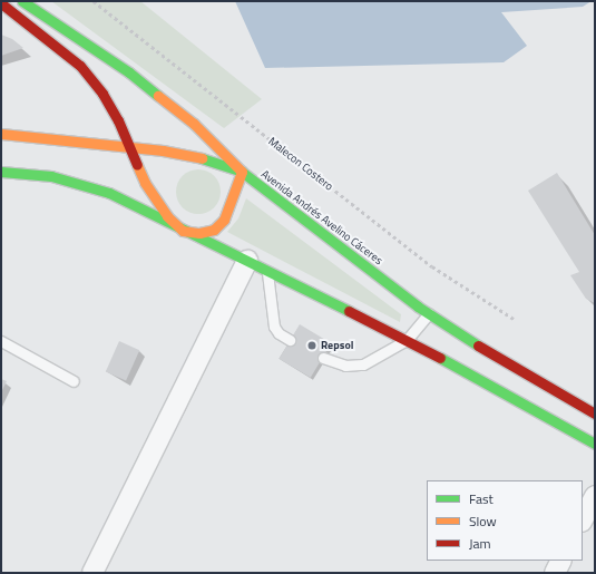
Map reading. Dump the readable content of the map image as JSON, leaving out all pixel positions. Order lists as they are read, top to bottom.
{
  "streets": {
    "main road": ["Avenida Andrés Avelino Cáceres"],
    "path": ["Malecon Costero"]
  },
  "places": ["Repsol"],
  "legend": ["Fast", "Slow", "Jam"]
}
